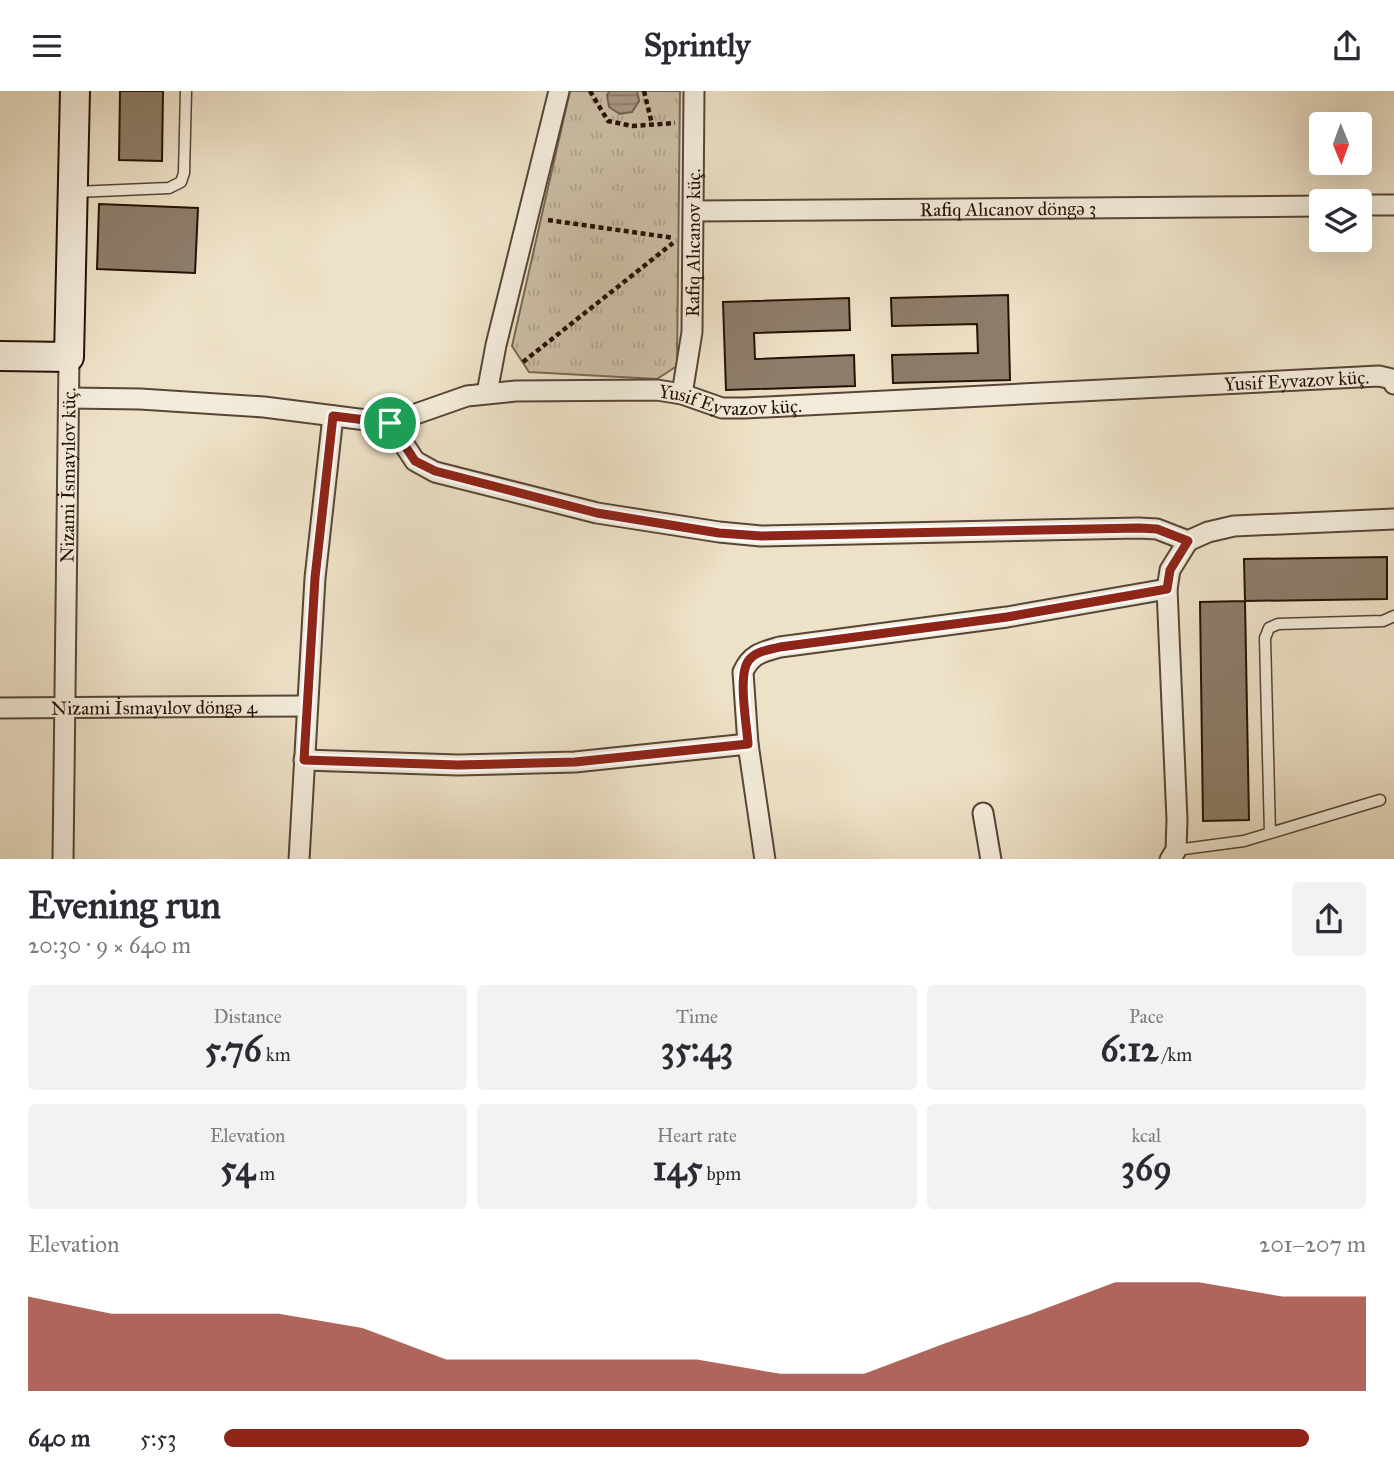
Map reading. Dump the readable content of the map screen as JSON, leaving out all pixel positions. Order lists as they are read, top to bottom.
{
  "streets": {
    "street": [
      "Rafiq Alıcanov döngə 3",
      "Rafiq Alıcanov küç.",
      "Yusif Eyvazov küç.",
      "Nizami İsmayılov küç.",
      "Nizami İsmayılov döngə 4"
    ]
  },
  "crossings": [
    ["Rafiq Alıcanov döngə 3", "Rafiq Alıcanov küç."],
    ["Rafiq Alıcanov küç.", "Yusif Eyvazov küç."],
    ["Yusif Eyvazov küç.", "Nizami İsmayılov küç."],
    ["Nizami İsmayılov küç.", "Nizami İsmayılov döngə 4"]
  ],
  "north": "bottom",
  "page": {
    "header": "Sprintly",
    "heading": ["Evening run", "20:30 · 9 × 640 m"],
    "stats": [
      ["Distance", "5.76 km"],
      ["Time", "35:43"],
      ["Pace", "6:12 /km"],
      ["Elevation", "54 m"],
      ["Heart rate", "145 bpm"],
      ["kcal", "369"]
    ],
    "chart": ["Elevation", "201–207 m"],
    "list": [
      {
        "name": "640 m",
        "note": "5:53"
      }
    ]
  }
}
